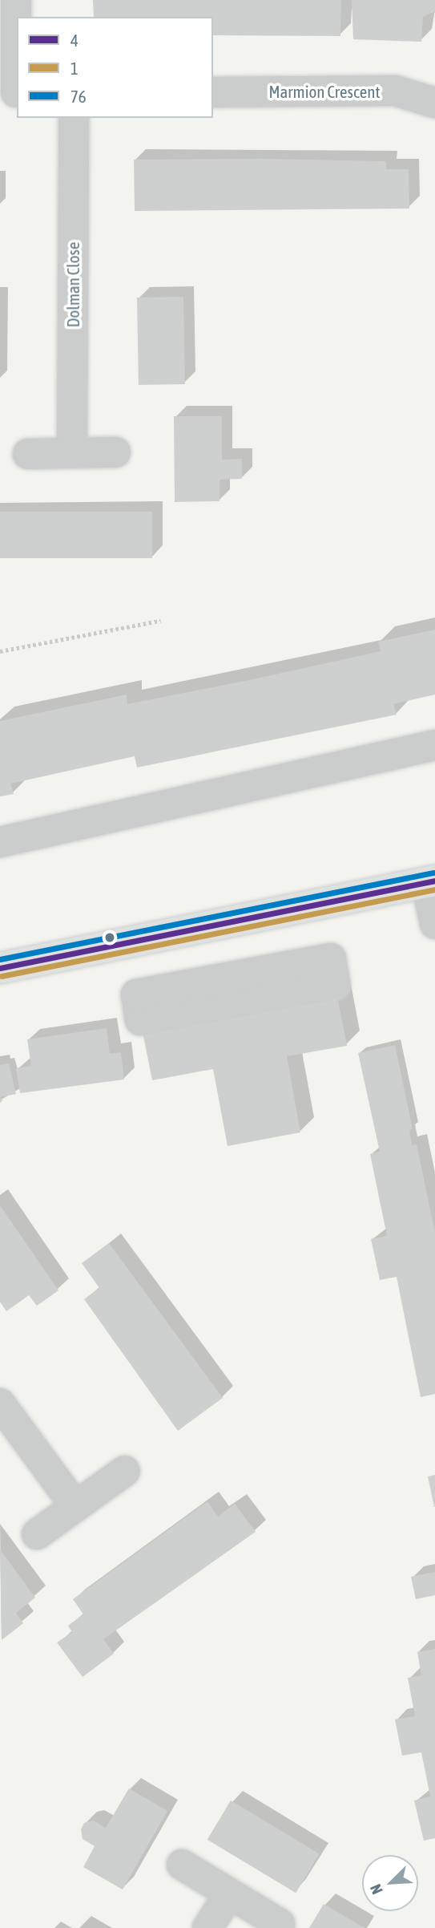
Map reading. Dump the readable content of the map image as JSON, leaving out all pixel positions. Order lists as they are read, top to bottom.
{
  "streets": {
    "street": ["Marmion Crescent", "Dolman Close"]
  },
  "lines": ["transit line 76", "transit line 4", "transit line 1"],
  "legend": ["4", "1", "76"],
  "north": "bottom left"
}
